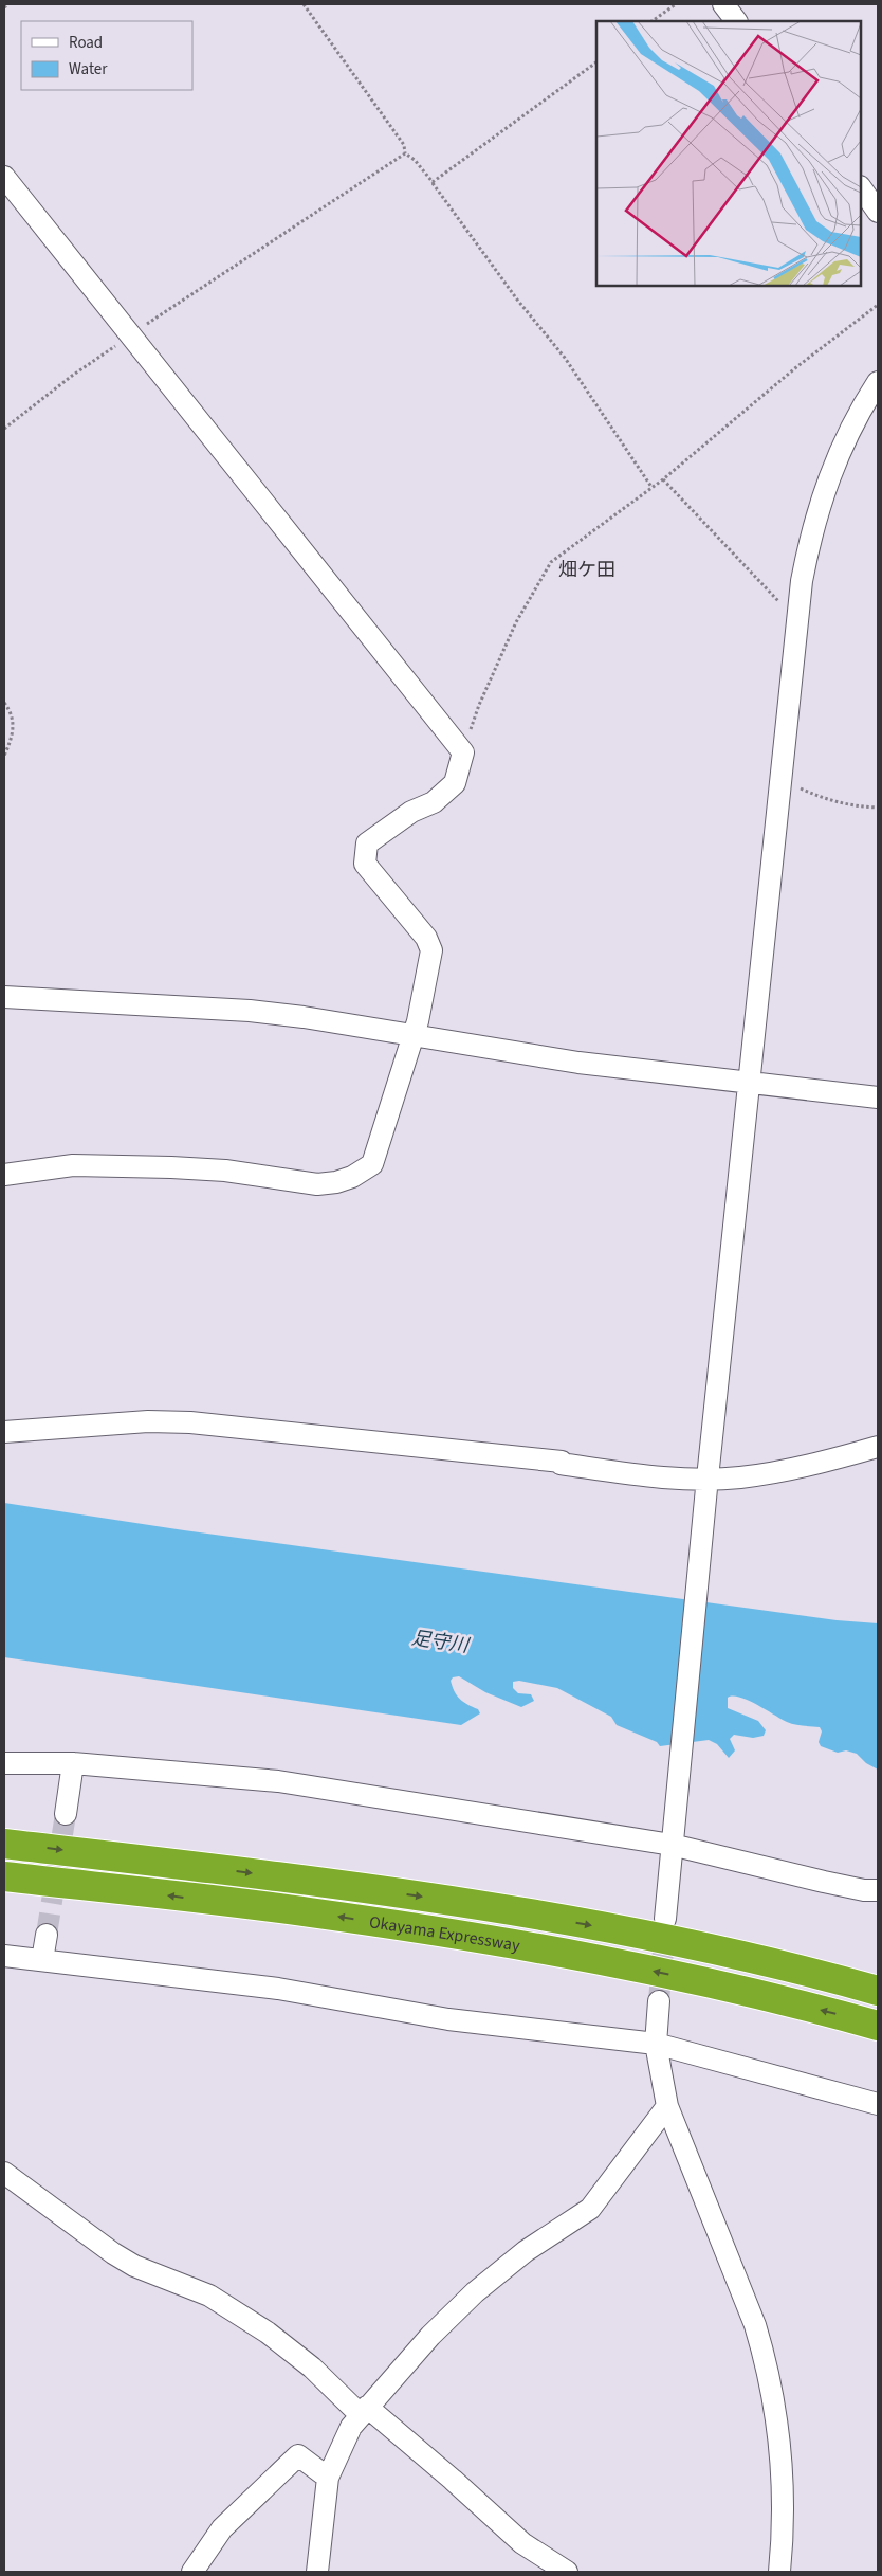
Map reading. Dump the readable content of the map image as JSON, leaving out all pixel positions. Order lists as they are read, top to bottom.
{
  "streets": {
    "highway": ["Okayama Expressway"]
  },
  "districts": ["畑ケ田"],
  "water": ["足守川"],
  "legend": ["Road", "Water"]
}
